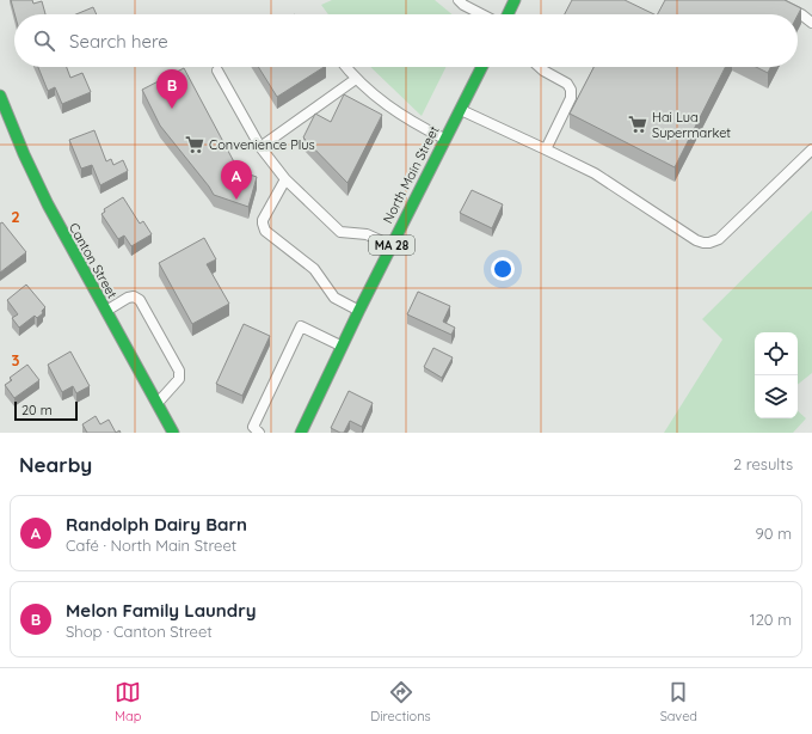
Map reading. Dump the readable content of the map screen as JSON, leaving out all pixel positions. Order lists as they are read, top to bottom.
{
  "streets": {
    "main road": ["North Main Street", "MA 28", "Canton Street"]
  },
  "places": {
    "supermarket": ["Hai Lua Supermarket", "Convenience Plus"]
  },
  "scale_bar": "20 m",
  "page": {
    "search": "Search here",
    "pins": ["B", "A"],
    "scale": "20 m",
    "heading": ["Nearby", "2 results"],
    "list": [
      {
        "mark": "A",
        "name": "Randolph Dairy Barn",
        "note": "Café · North Main Street",
        "value": "90 m"
      },
      {
        "mark": "B",
        "name": "Melon Family Laundry",
        "note": "Shop · Canton Street",
        "value": "120 m"
      }
    ],
    "nav": ["Map", "Directions", "Saved"]
  },
  "grid": {
    "rows": ["2", "3"]
  }
}
